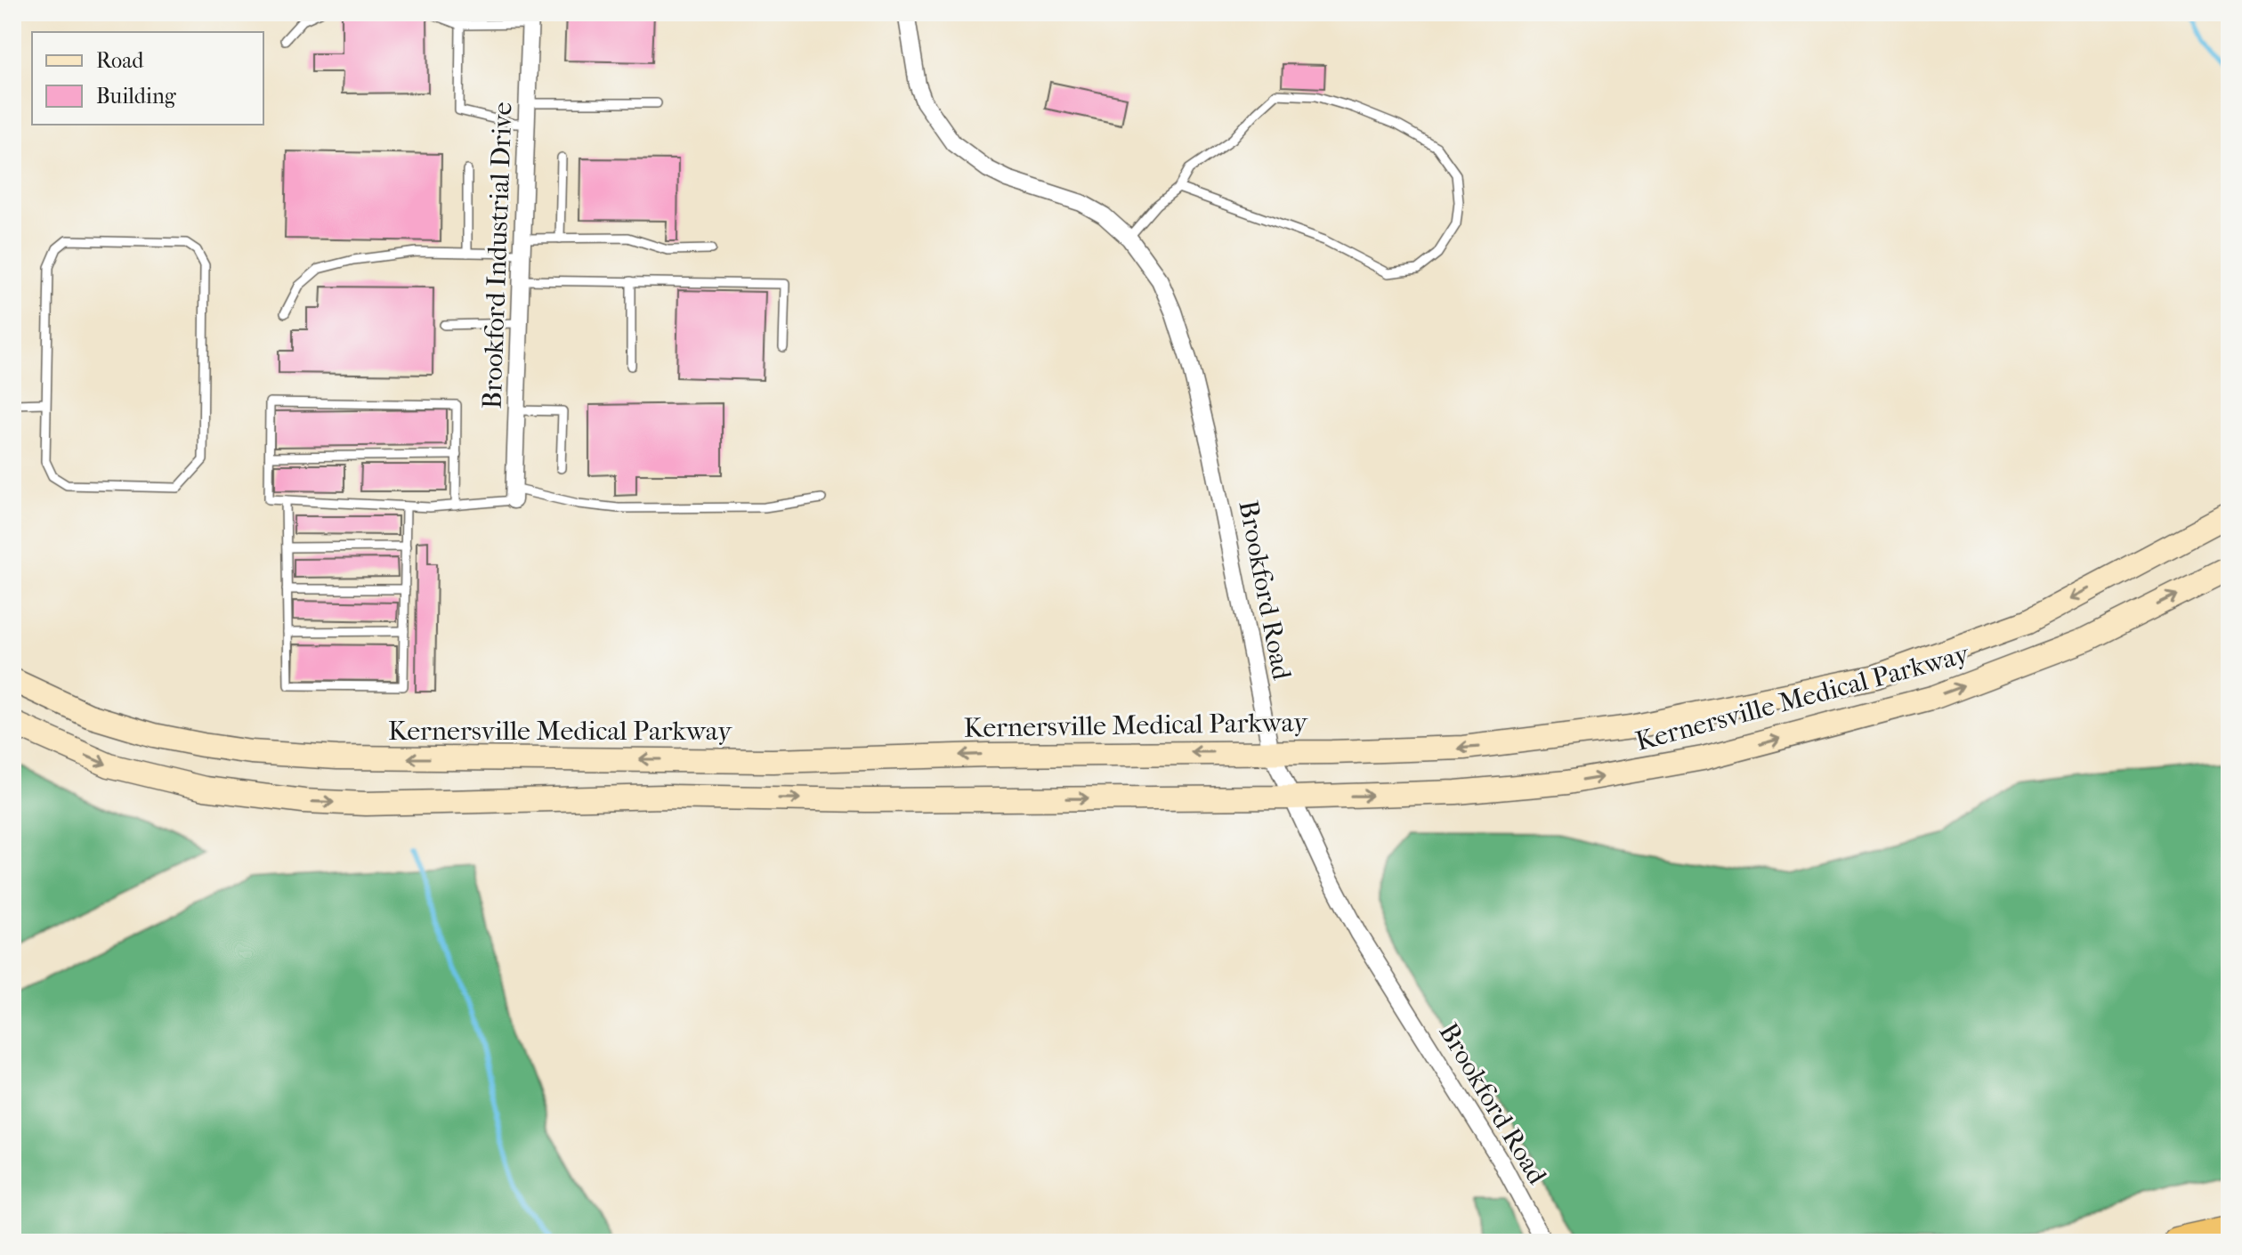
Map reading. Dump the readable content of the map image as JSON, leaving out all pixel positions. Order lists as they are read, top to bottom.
{
  "streets": {
    "main road": ["Kernersville Medical Parkway"],
    "street": ["Brookford Industrial Drive", "Brookford Road"]
  },
  "crossings": [
    ["Brookford Road", "Kernersville Medical Parkway"]
  ],
  "legend": ["Road", "Building"]
}
